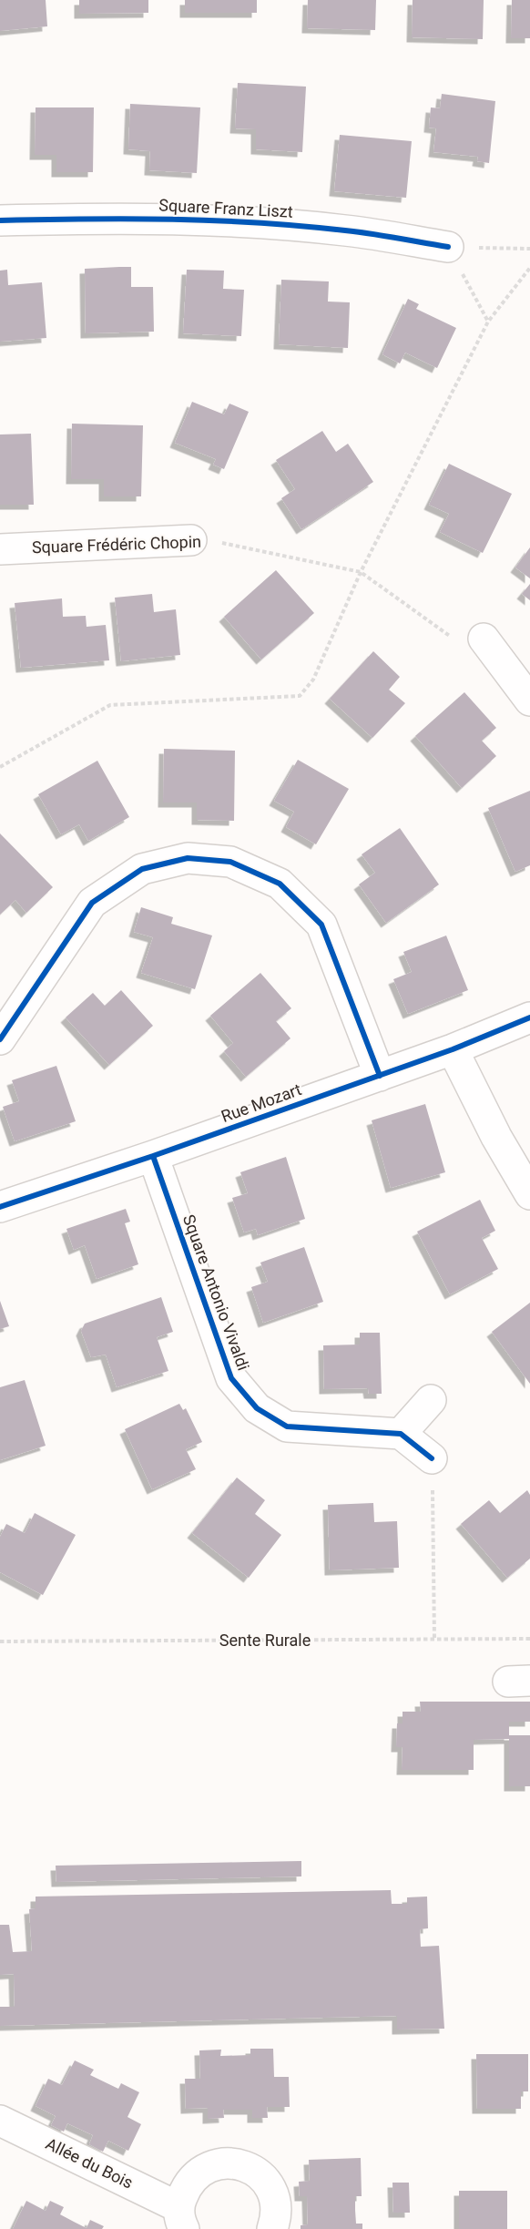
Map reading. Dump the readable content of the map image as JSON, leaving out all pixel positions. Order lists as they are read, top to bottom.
{
  "streets": {
    "street": [
      "Square Franz Liszt",
      "Square Frédéric Chopin",
      "Rue Mozart",
      "Square Antonio Vivaldi",
      "Allée du Bois"
    ],
    "path": ["Sente Rurale"]
  },
  "crossings": [
    ["Rue Mozart", "Square Antonio Vivaldi"]
  ]
}
